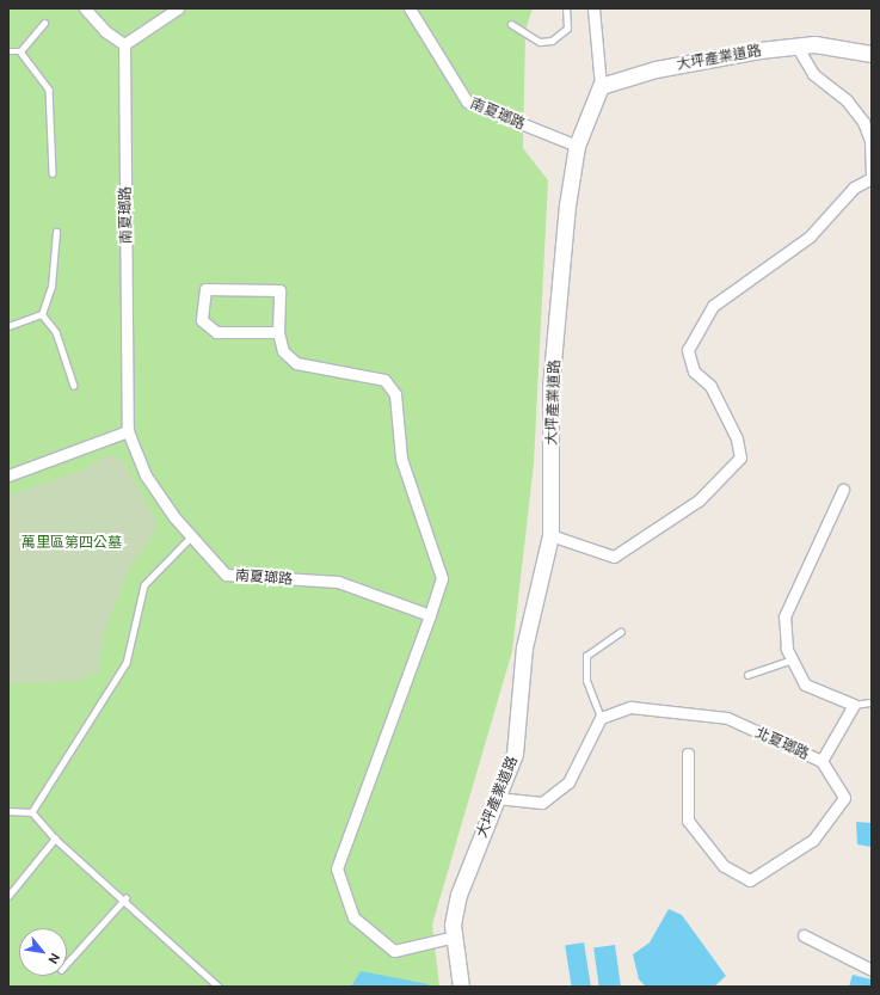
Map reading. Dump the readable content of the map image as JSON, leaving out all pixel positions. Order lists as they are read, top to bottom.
{
  "streets": {
    "street": ["大坪產業道路", "南夏瑯路", "北夏瑯路"]
  },
  "crossings": [
    ["大坪產業道路", "南夏瑯路"]
  ],
  "parks": ["萬里區第四公墓"],
  "north": "bottom right"
}
